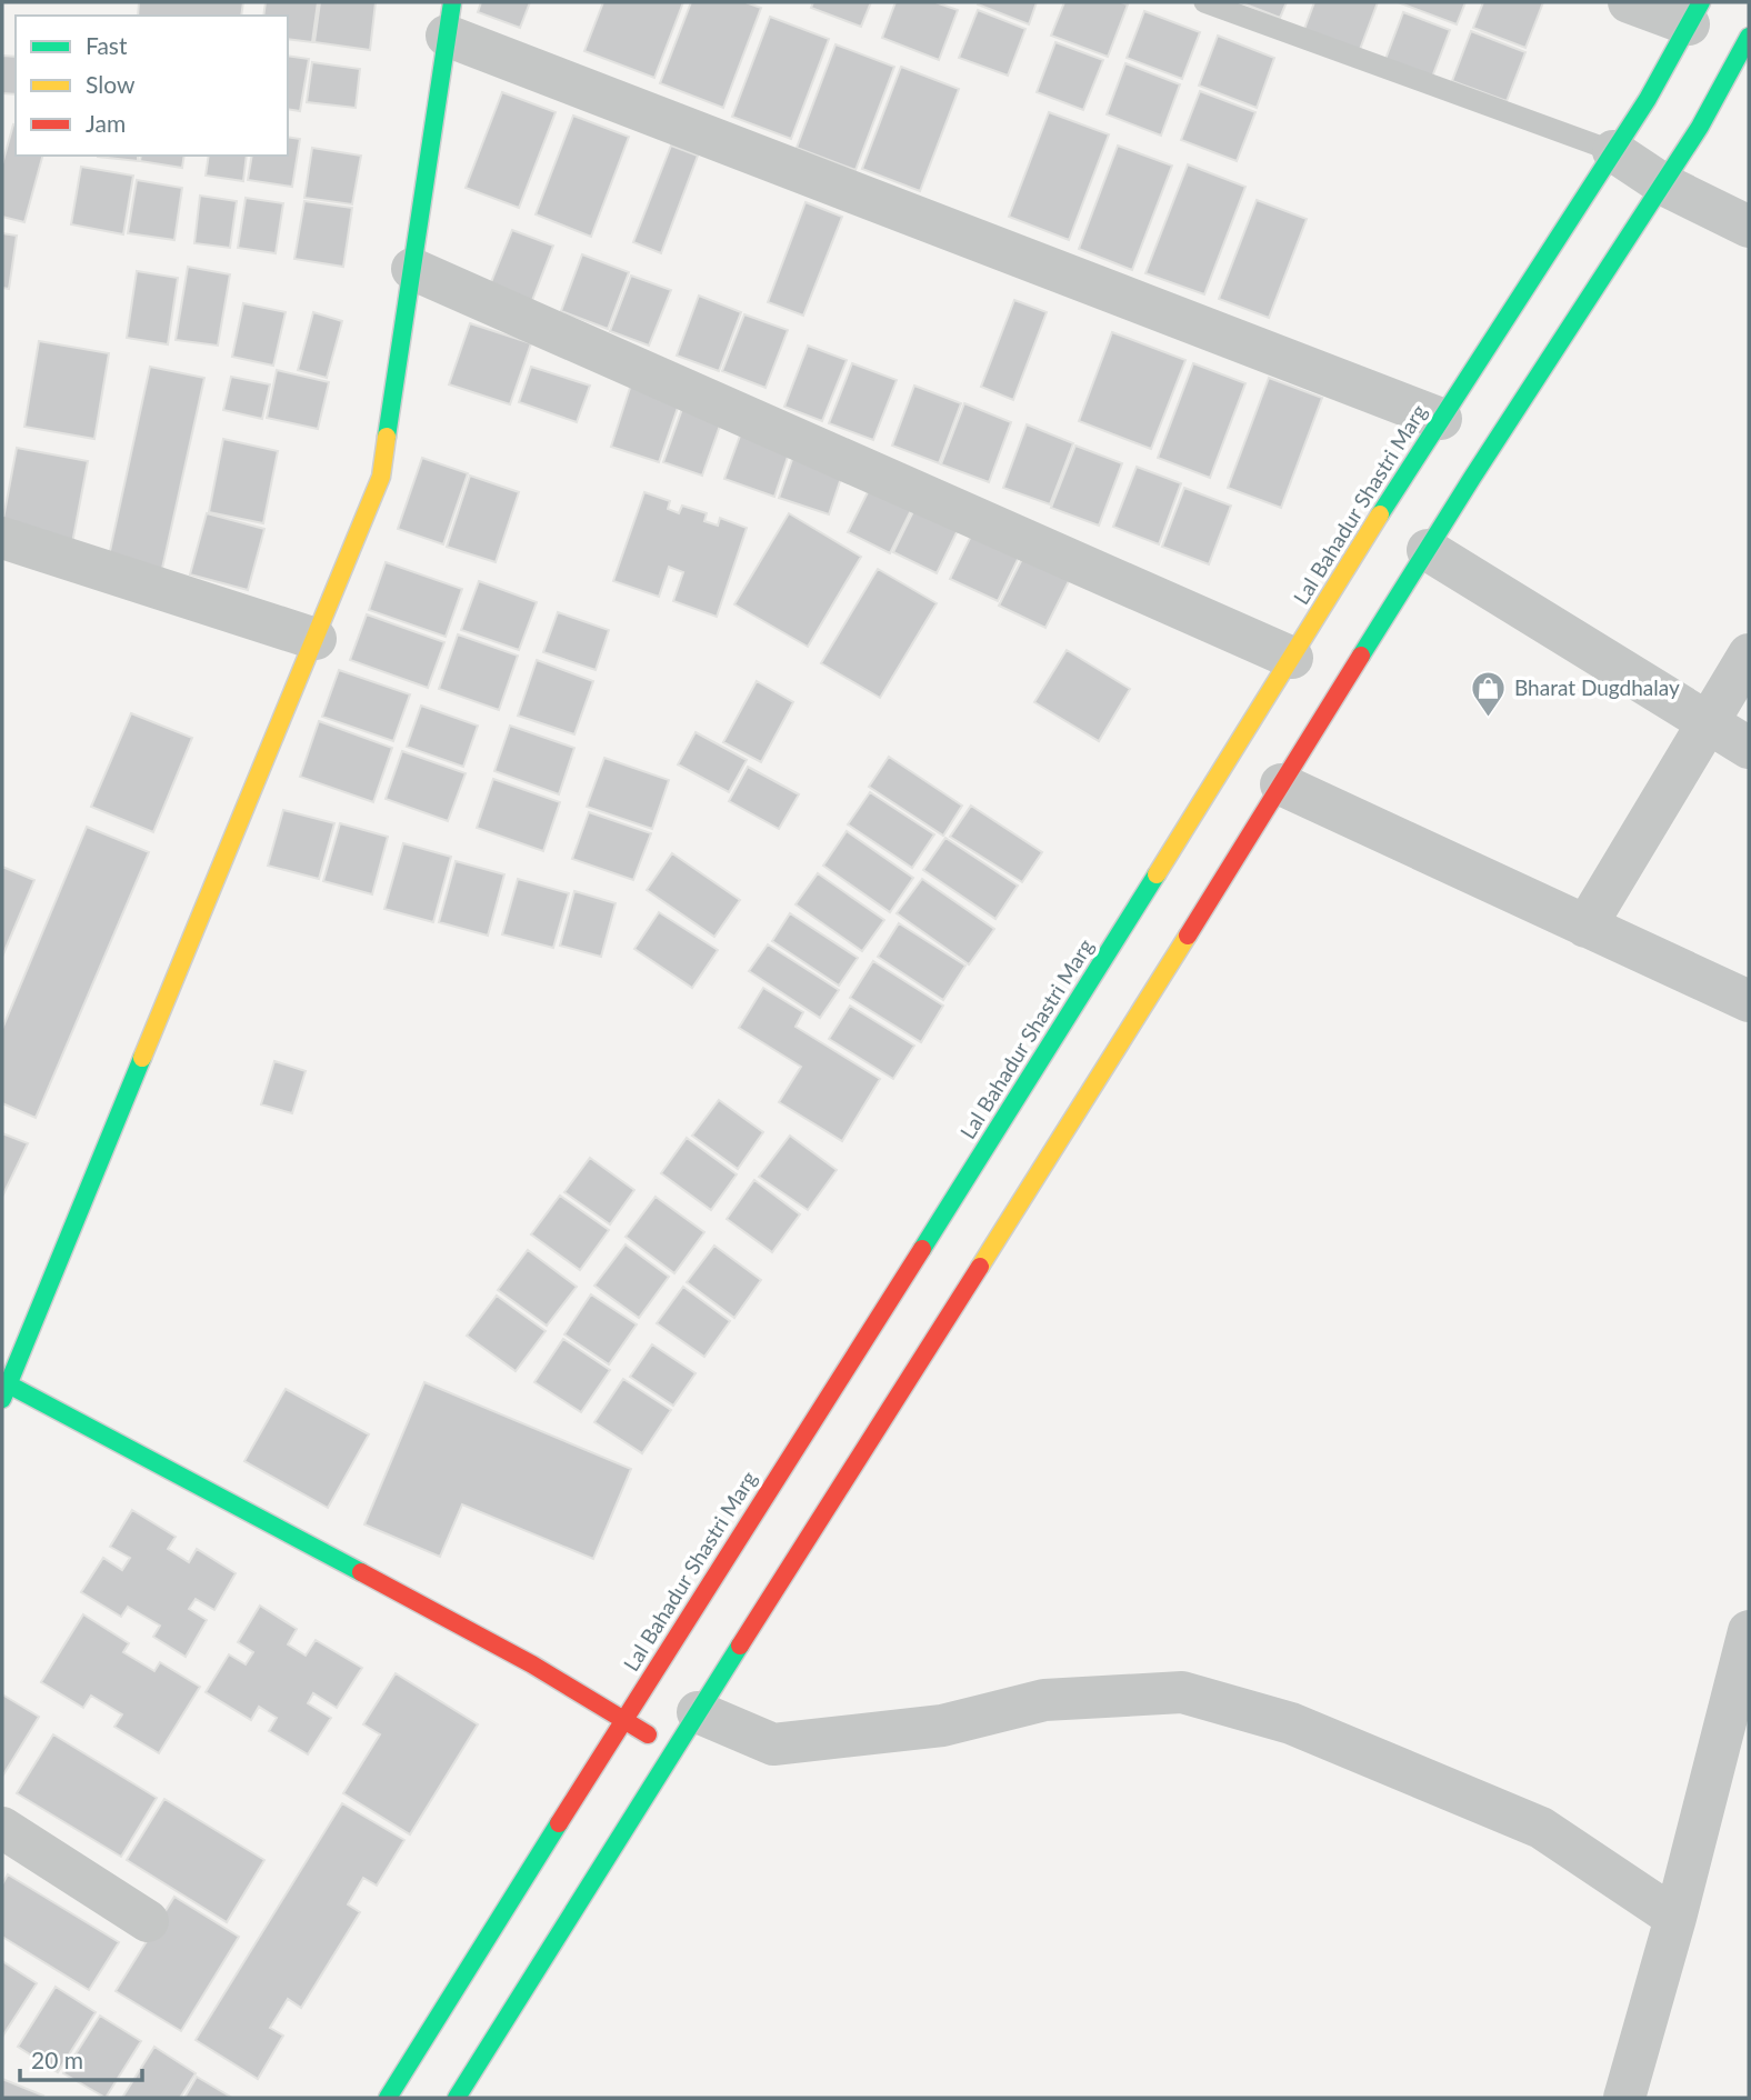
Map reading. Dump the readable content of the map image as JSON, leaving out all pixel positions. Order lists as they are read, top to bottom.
{
  "streets": {
    "main road": ["Lal Bahadur Shastri Marg"]
  },
  "places": {
    "shop": ["Bharat Dugdhalay"]
  },
  "legend": ["Fast", "Slow", "Jam"],
  "scale_bar": "20 m"
}
